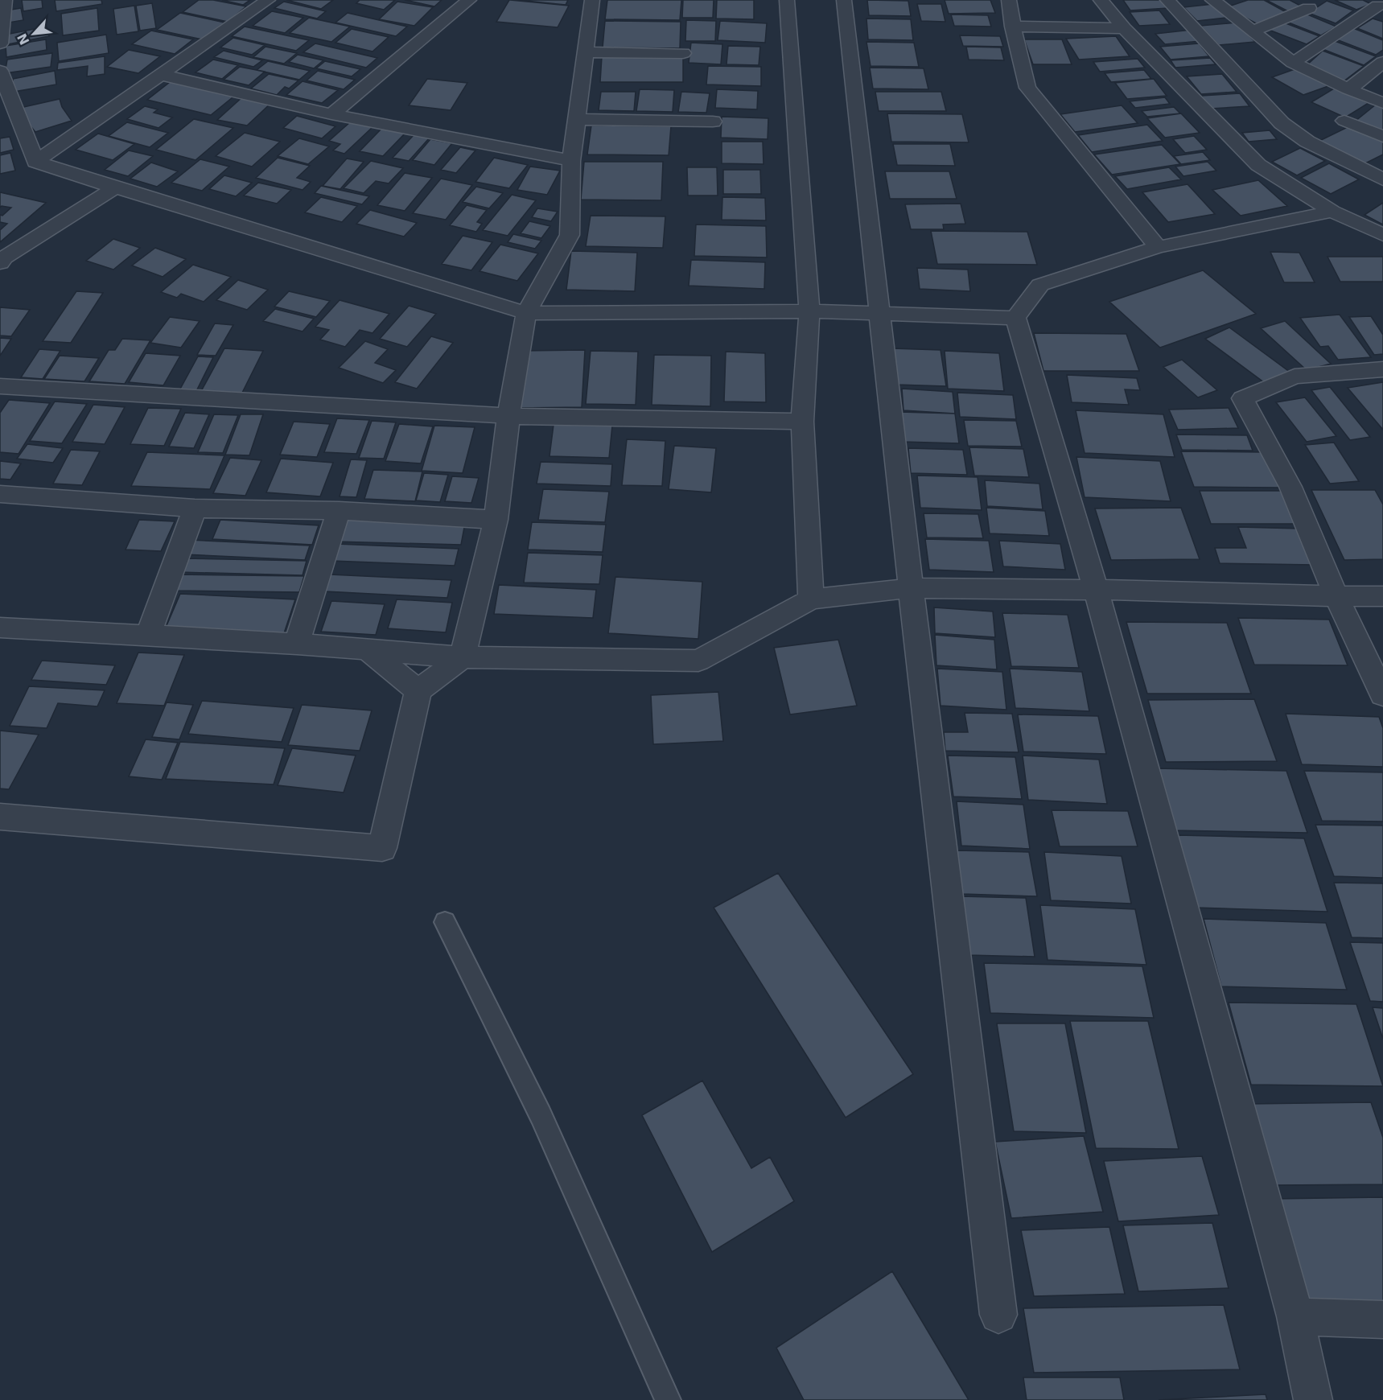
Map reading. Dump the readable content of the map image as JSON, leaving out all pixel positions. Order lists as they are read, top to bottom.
{
  "north": "bottom left"
}
